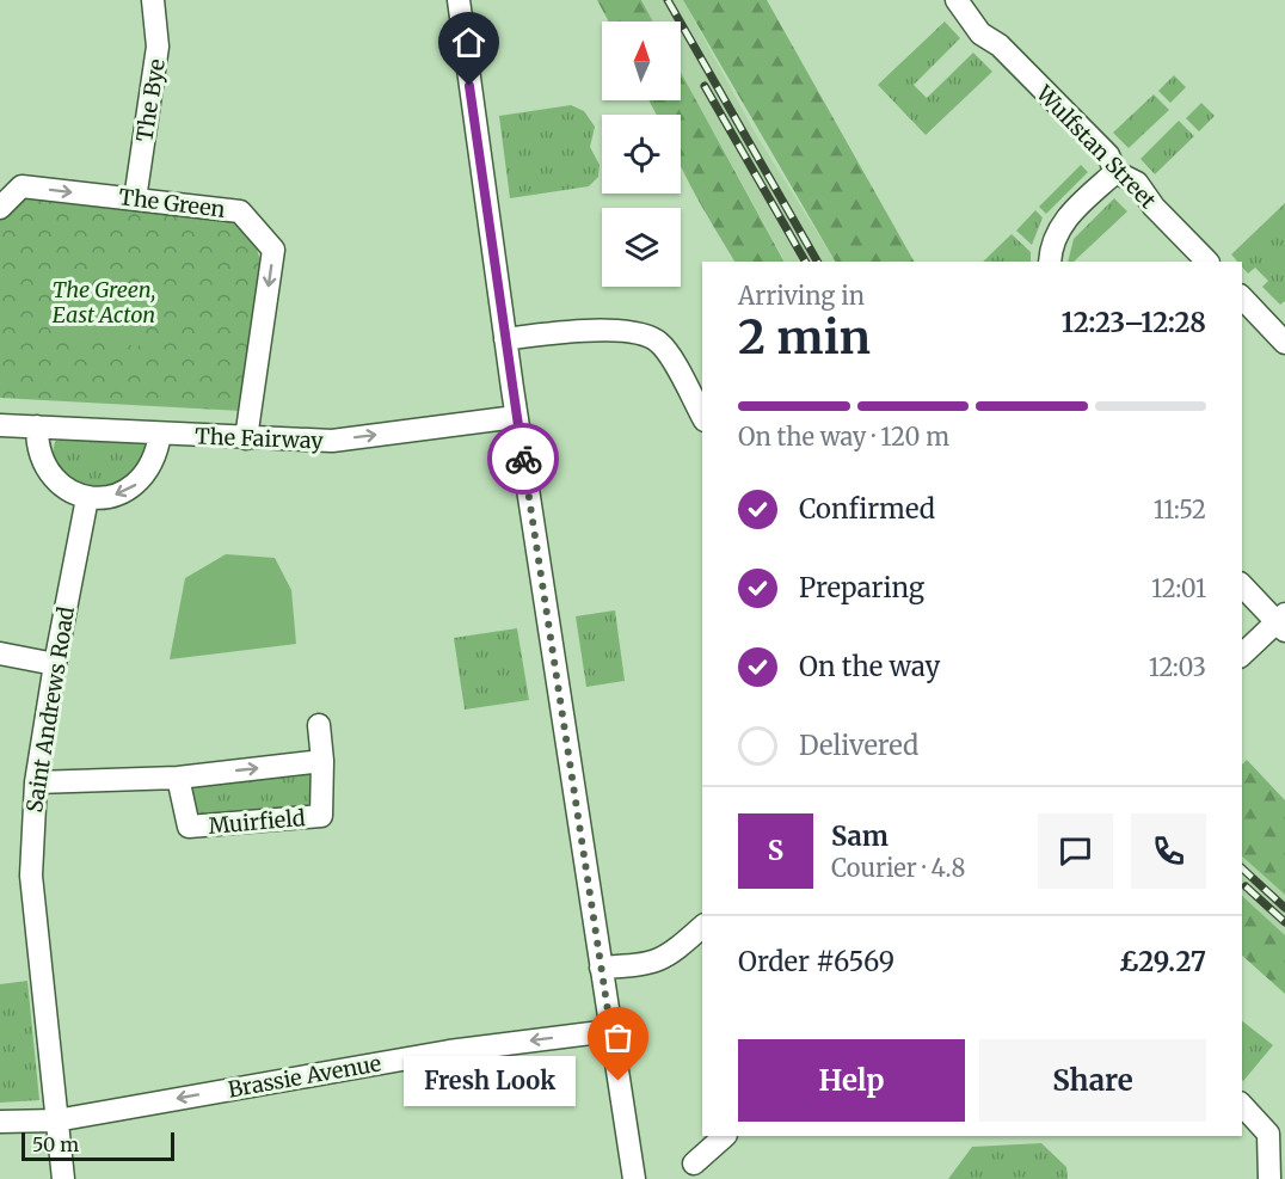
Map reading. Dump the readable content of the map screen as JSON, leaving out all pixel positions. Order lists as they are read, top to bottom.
{
  "streets": {
    "street": [
      "The Bye",
      "Wulfstan Street",
      "The Green",
      "The Fairway",
      "Saint Andrews Road",
      "Muirfield",
      "Brassie Avenue"
    ]
  },
  "crossings": [
    ["The Bye", "The Green"],
    ["The Green", "The Fairway"],
    ["Saint Andrews Road", "Brassie Avenue"]
  ],
  "one_way": ["The Fairway", "Brassie Avenue"],
  "parks": ["The Green, East Acton"],
  "places": ["Fresh Look"],
  "scale_bar": "50 m",
  "north": "top",
  "page": {
    "heading": ["2 min", "Arriving in", "12:23–12:28"],
    "panel": [
      "Sam",
      "Courier · 4.8",
      "Order #6569",
      "£29.27"
    ],
    "bar": "On the way · 120 m",
    "list": [
      ["Confirmed", "11:52"],
      ["Preparing", "12:01"],
      ["On the way", "12:03"],
      "Delivered"
    ],
    "round": "S",
    "buttons": ["Help", "Share"],
    "bubble": "Fresh Look",
    "scale": "50 m"
  }
}
